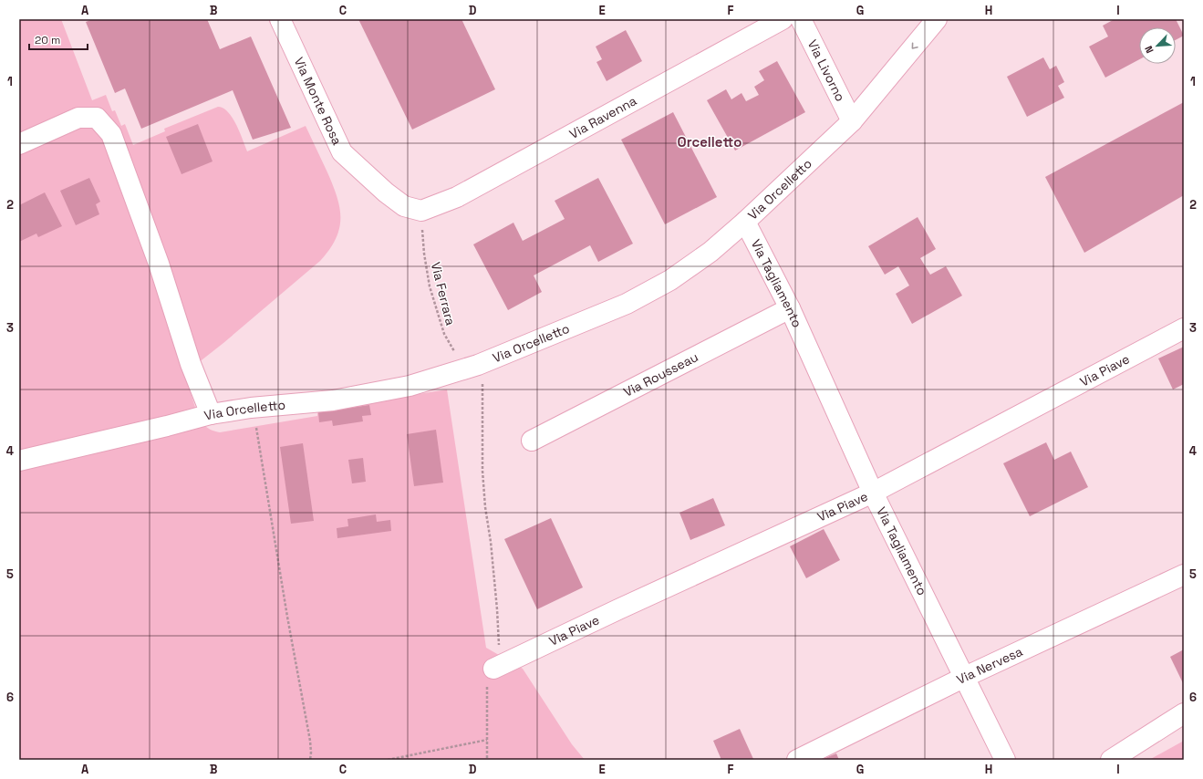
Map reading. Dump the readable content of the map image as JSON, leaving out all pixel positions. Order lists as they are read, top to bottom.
{
  "streets": {
    "street": [
      "Via Livorno",
      "Via Monte Rosa",
      "Via Ravenna",
      "Via Orcelletto",
      "Via Tagliamento",
      "Via Piave",
      "Via Rousseau",
      "Via Nervesa"
    ],
    "path": ["Via Ferrara"]
  },
  "crossings": [
    ["Via Livorno", "Via Orcelletto"],
    ["Via Monte Rosa", "Via Ravenna"],
    ["Via Monte Rosa", "Via Ferrara"],
    ["Via Ravenna", "Via Ferrara"],
    ["Via Orcelletto", "Via Tagliamento"],
    ["Via Orcelletto", "Via Ferrara"],
    ["Via Tagliamento", "Via Piave"],
    ["Via Tagliamento", "Via Rousseau"],
    ["Via Tagliamento", "Via Nervesa"]
  ],
  "districts": ["Orcelletto"],
  "scale_bar": "20 m",
  "north": "bottom left",
  "grid": {
    "columns": [
      "A",
      "B",
      "C",
      "D",
      "E",
      "F",
      "G",
      "H",
      "I"
    ],
    "rows": [
      "1",
      "2",
      "3",
      "4",
      "5",
      "6"
    ]
  }
}
